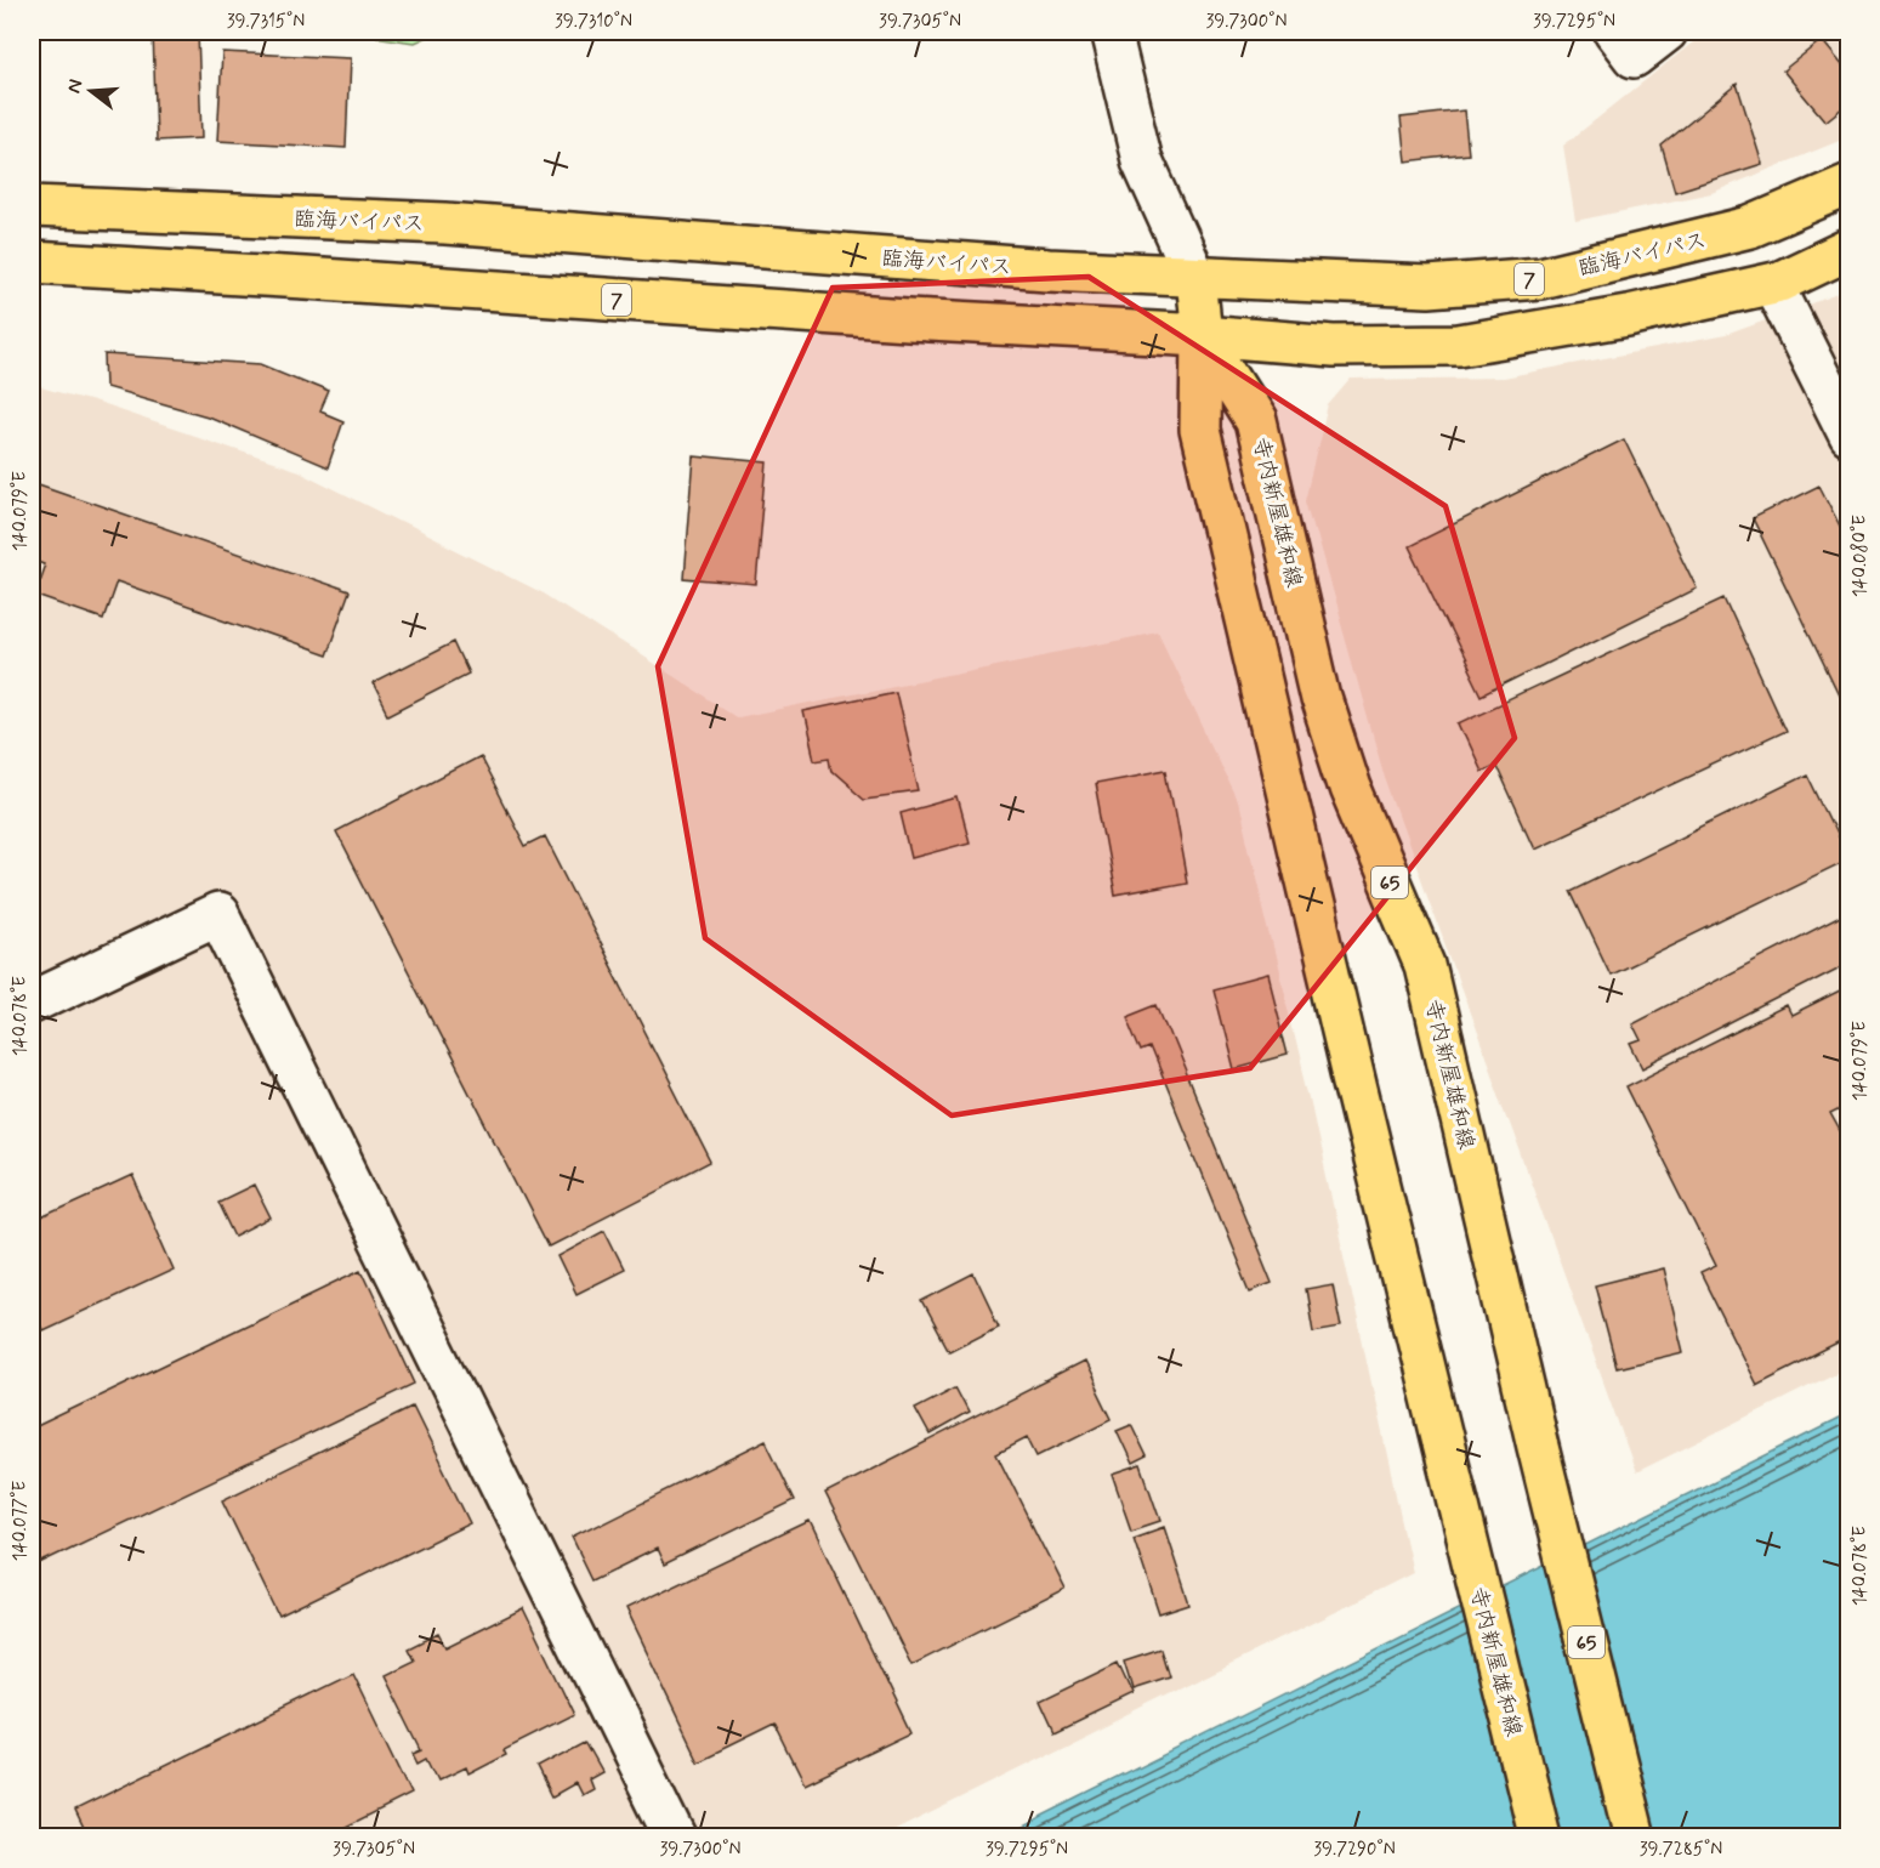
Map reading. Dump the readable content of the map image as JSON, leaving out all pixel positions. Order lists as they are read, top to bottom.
{
  "streets": {
    "main road": [
      "臨海バイパス",
      "7",
      "寺内新屋雄和線",
      "65"
    ]
  },
  "crossings": [
    ["臨海バイパス", "寺内新屋雄和線"],
    ["7", "寺内新屋雄和線"]
  ],
  "north": "left",
  "coordinates": [
    "39.7315°N",
    "39.7310°N",
    "39.7305°N",
    "39.7300°N",
    "39.7295°N",
    "140.079°E",
    "140.080°E",
    "140.078°E",
    "140.077°E",
    "39.7290°N",
    "39.7285°N"
  ]
}
